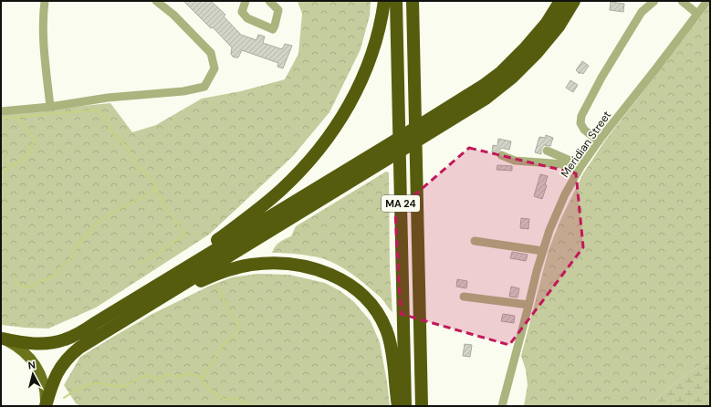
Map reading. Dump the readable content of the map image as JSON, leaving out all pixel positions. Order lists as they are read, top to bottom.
{
  "streets": {
    "highway": ["MA 24"],
    "street": ["Meridian Street"]
  },
  "north": "top"
}
